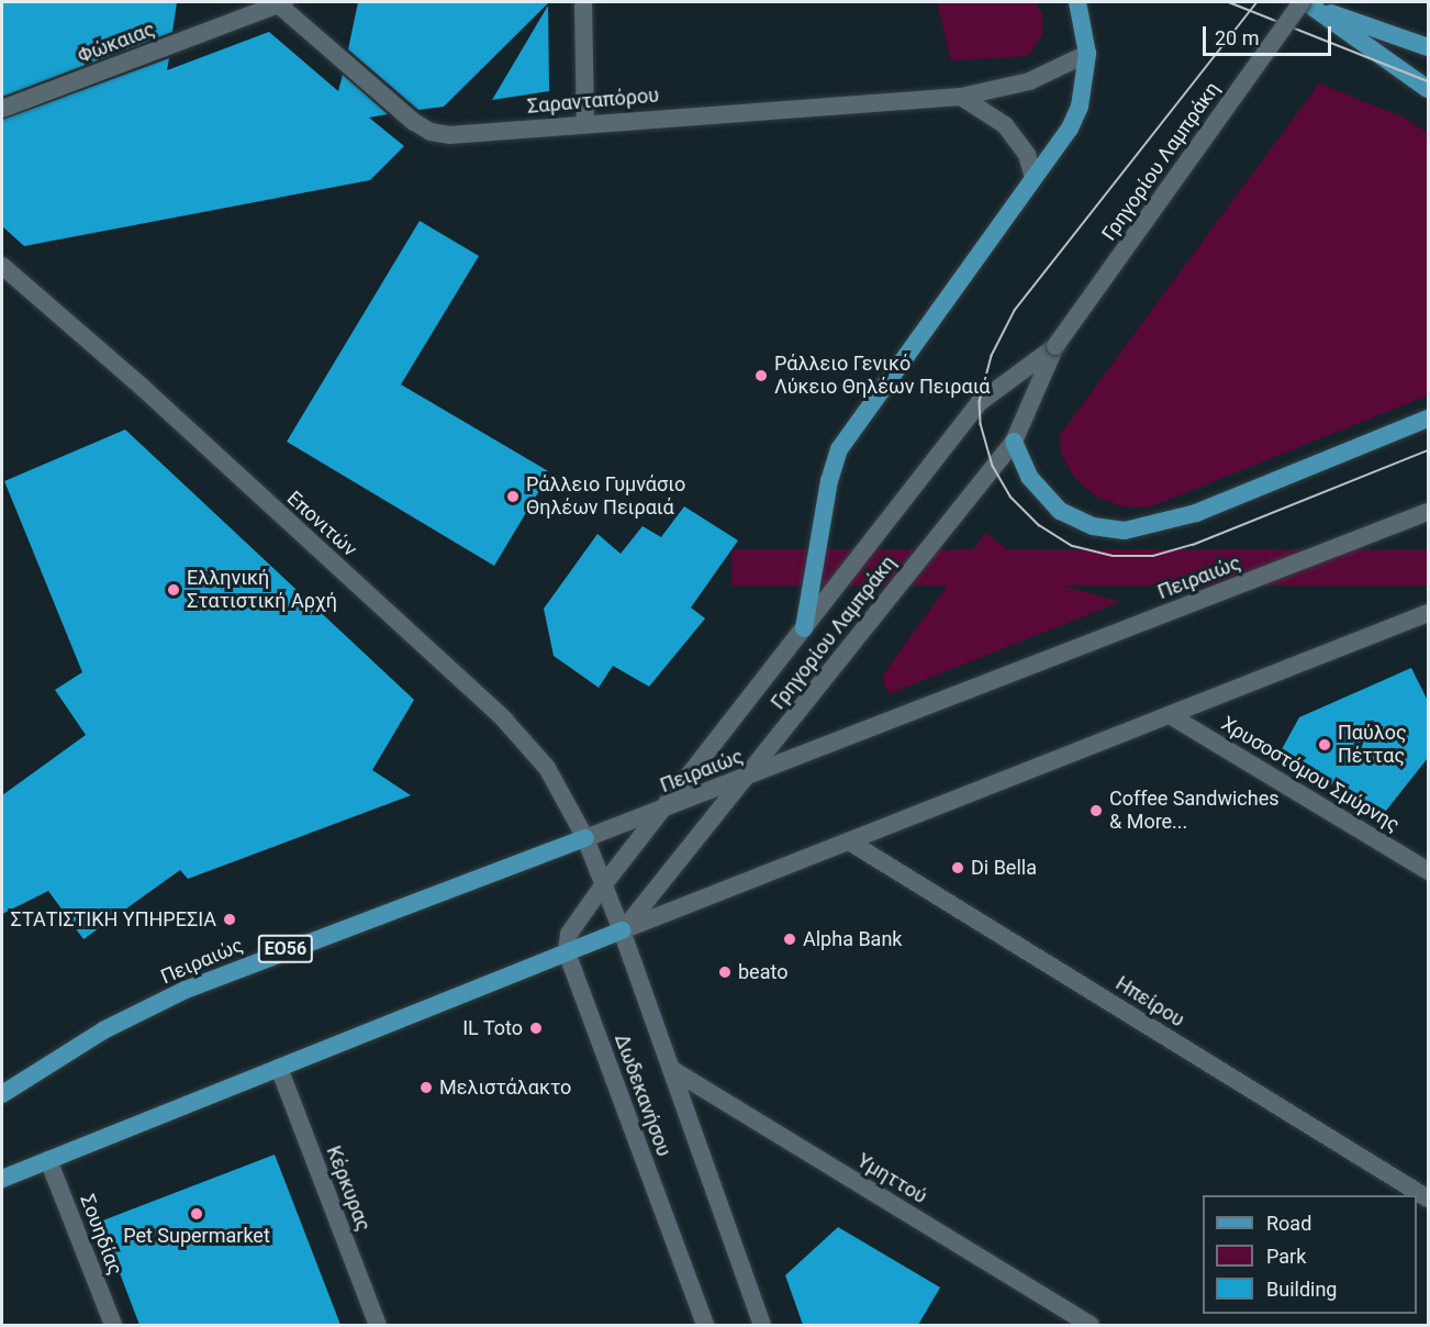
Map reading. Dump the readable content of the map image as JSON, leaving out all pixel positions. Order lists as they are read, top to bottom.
{
  "streets": {
    "main road": ["Πειραιώς", "ΕΟ56"],
    "street": [
      "Φώκαιας",
      "Σαρανταπόρου",
      "Γρηγορίου Λαμπράκη",
      "Επονιτών",
      "Χρυσοστόμου Σμύρνης",
      "Ηπείρου",
      "Δωδεκανήσου",
      "Υμηττού",
      "Κέρκυρας",
      "Σουηδίας"
    ]
  },
  "crossings": [
    ["Φώκαιας", "Σαρανταπόρου"],
    ["Γρηγορίου Λαμπράκη", "Πειραιώς"],
    ["Γρηγορίου Λαμπράκη", "Δωδεκανήσου"],
    ["Επονιτών", "Πειραιώς"],
    ["Επονιτών", "Δωδεκανήσου"],
    ["Πειραιώς", "Δωδεκανήσου"],
    ["Δωδεκανήσου", "Υμηττού"]
  ],
  "places": [
    "Ράλλειο Γενικό Λύκειο Θηλέων Πειραιά",
    "Ράλλειο Γυμνάσιο Θηλέων Πειραιά",
    "Ελληνική Στατιστική Αρχή",
    "Παύλος Πέττας",
    "Coffee Sandwiches & More...",
    "Di Bella",
    "ΣΤΑΤΙΣΤΙΚΗ ΥΠΗΡΕΣΙΑ",
    "Alpha Bank",
    "beato",
    "IL Toto",
    "Μελιστάλακτο",
    "Pet Supermarket"
  ],
  "legend": ["Road", "Park", "Building"],
  "scale_bar": "20 m"
}
